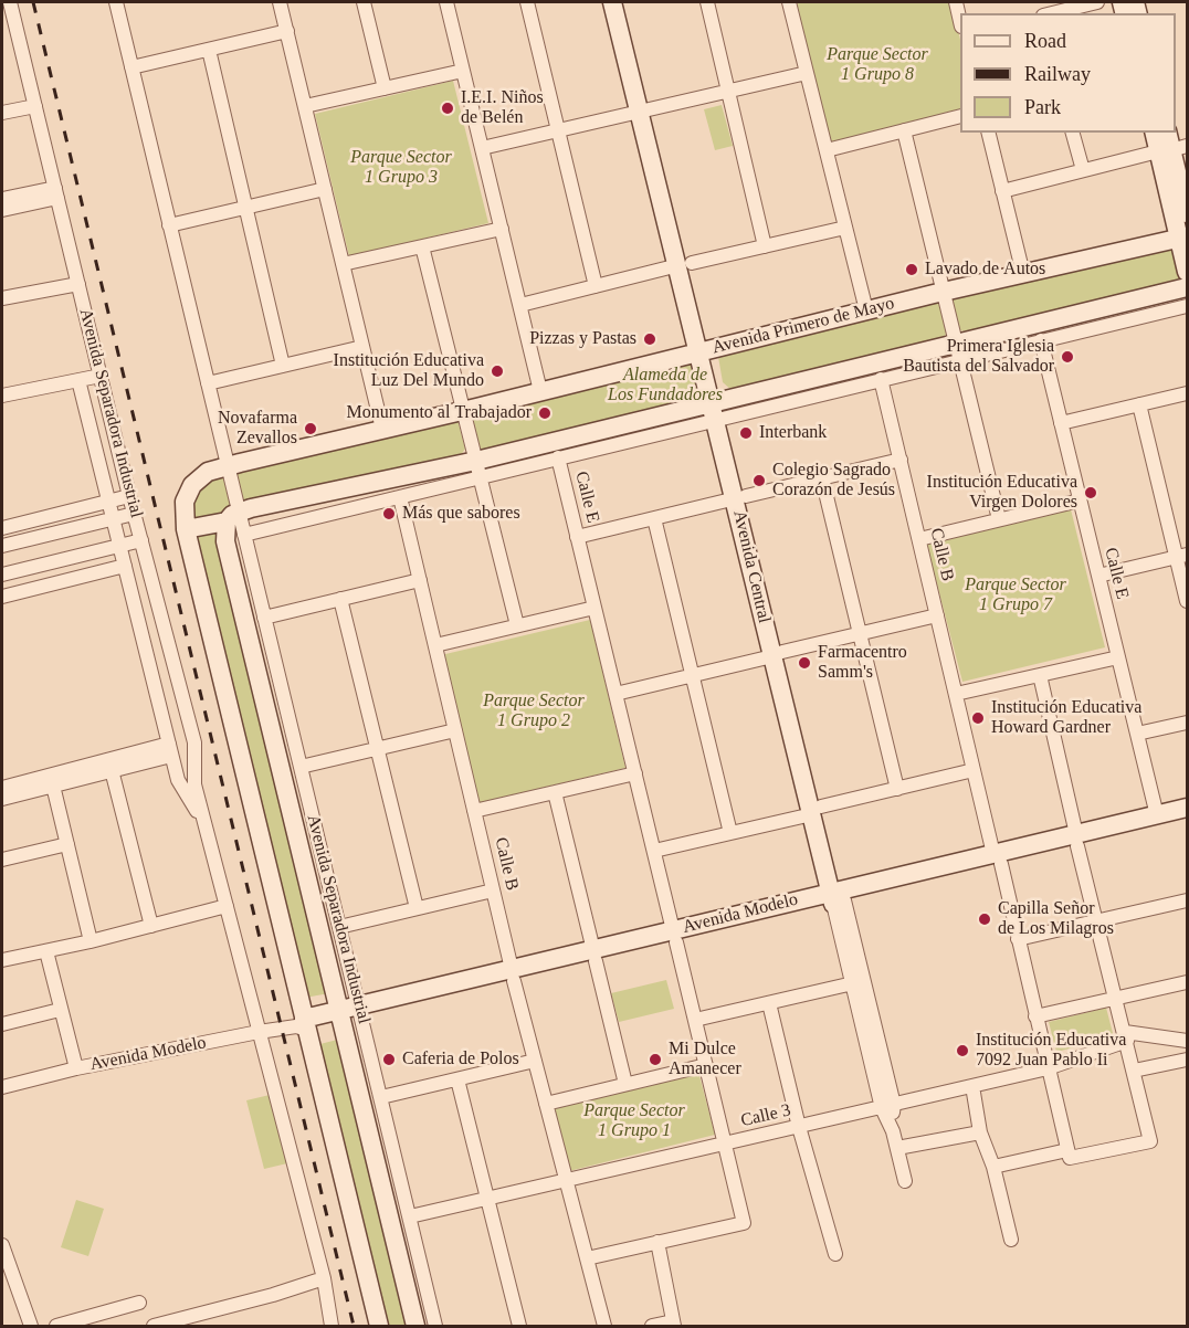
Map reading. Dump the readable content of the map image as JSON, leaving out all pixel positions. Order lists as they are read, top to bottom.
{
  "streets": {
    "main road": [
      "Avenida Primero de Mayo",
      "Avenida Separadora Industrial",
      "Avenida Central",
      "Avenida Modelo"
    ],
    "street": ["Calle E", "Calle B", "Calle 3"]
  },
  "crossings": [
    ["Avenida Primero de Mayo", "Avenida Separadora Industrial"],
    ["Avenida Primero de Mayo", "Avenida Central"],
    ["Avenida Separadora Industrial", "Avenida Modelo"],
    ["Avenida Separadora Industrial", "Calle 3"],
    ["Calle E", "Avenida Modelo"],
    ["Calle E", "Calle 3"],
    ["Calle B", "Avenida Modelo"],
    ["Calle B", "Calle 3"],
    ["Avenida Central", "Avenida Modelo"],
    ["Avenida Central", "Calle 3"]
  ],
  "parks": [
    "Parque Sector 1 Grupo 8",
    "Parque Sector 1 Grupo 3",
    "Alameda de Los Fundadores",
    "Parque Sector 1 Grupo 7",
    "Parque Sector 1 Grupo 2",
    "Parque Sector 1 Grupo 1"
  ],
  "places": [
    "I.E.I. Niños de Belén",
    "Lavado de Autos",
    "Pizzas y Pastas",
    "Primera Iglesia Bautista del Salvador",
    "Institución Educativa Luz Del Mundo",
    "Monumento al Trabajador",
    "Novafarma Zevallos",
    "Interbank",
    "Colegio Sagrado Corazón de Jesús",
    "Institución Educativa Virgen Dolores",
    "Más que sabores",
    "Farmacentro Samm's",
    "Institución Educativa Howard Gardner",
    "Capilla Señor de Los Milagros",
    "Institución Educativa 7092 Juan Pablo Ii",
    "Caferia de Polos",
    "Mi Dulce Amanecer"
  ],
  "legend": ["Road", "Railway", "Park"]
}
